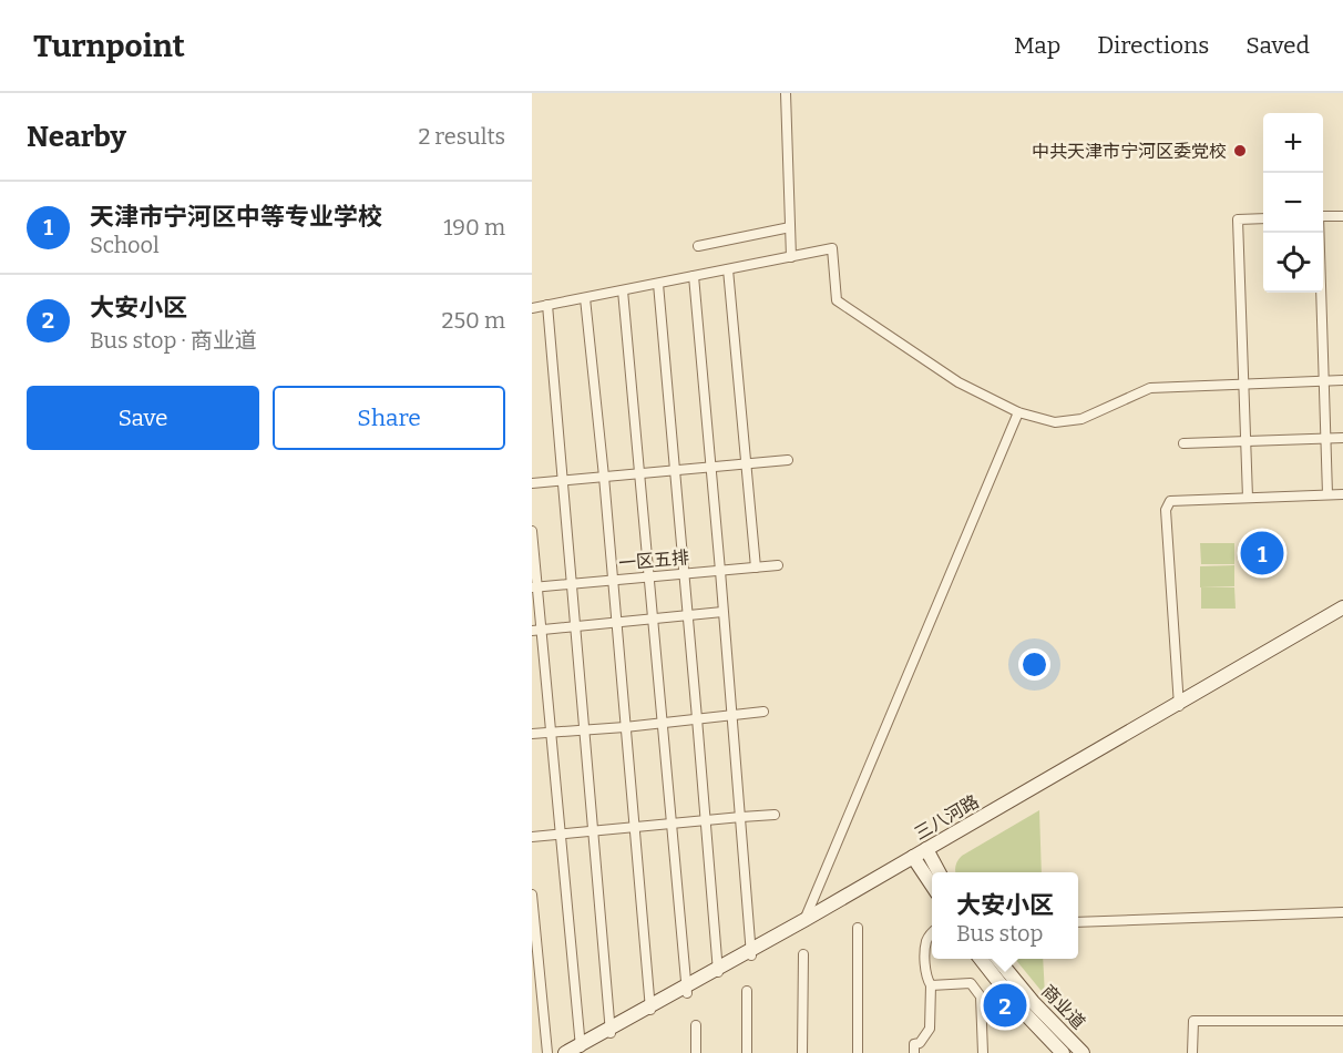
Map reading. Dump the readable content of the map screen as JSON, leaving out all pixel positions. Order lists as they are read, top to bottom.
{
  "streets": {
    "street": ["一区五排", "三八河路", "商业道"]
  },
  "places": ["中共天津市宁河区委党校"],
  "page": {
    "header": "Turnpoint",
    "nav": ["Map", "Directions", "Saved"],
    "heading": ["Nearby", "2 results"],
    "map_buttons": ["+", "−"],
    "list": [
      {
        "mark": "1",
        "name": "天津市宁河区中等专业学校",
        "note": "School",
        "value": "190 m"
      },
      {
        "mark": "2",
        "name": "大安小区",
        "note": "Bus stop · 商业道",
        "value": "250 m"
      }
    ],
    "buttons": ["Save", "Share"],
    "pins": ["1", "2"],
    "popup": ["大安小区", "Bus stop"]
  }
}
